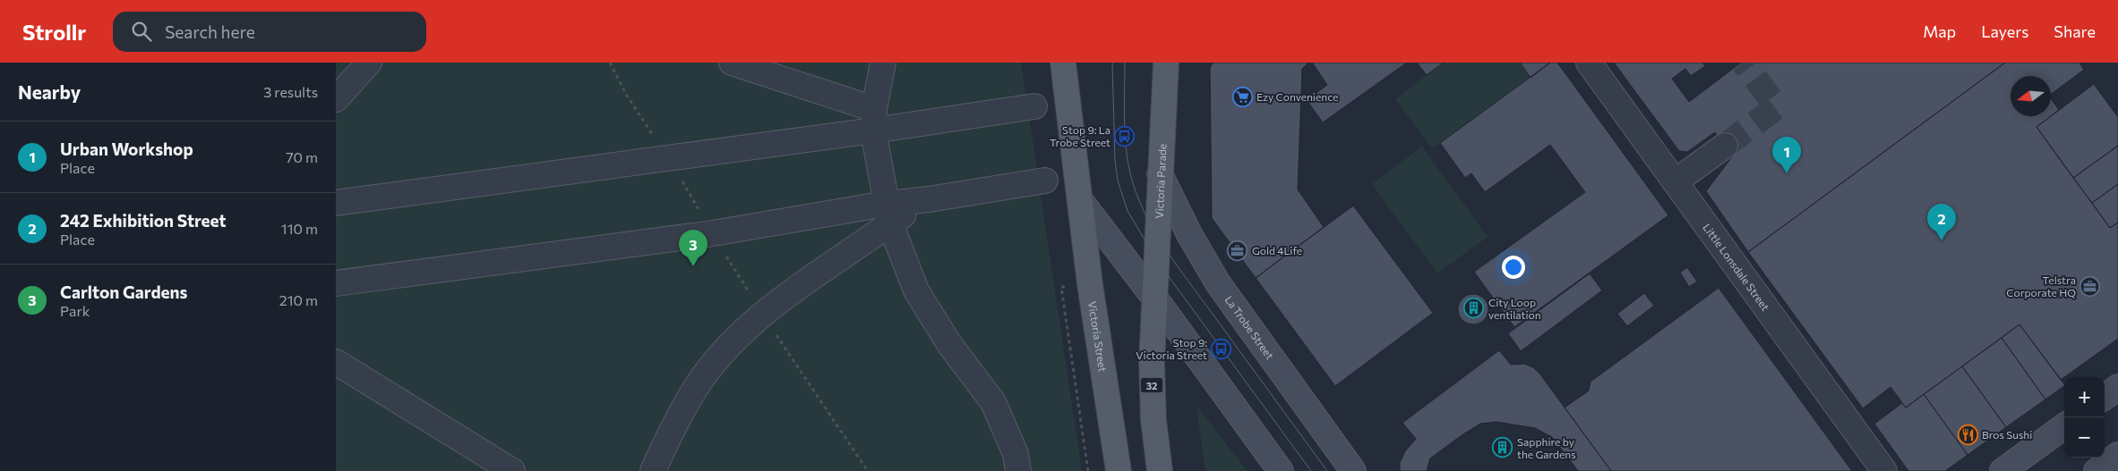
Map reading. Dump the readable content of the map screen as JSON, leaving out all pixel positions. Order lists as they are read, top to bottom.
{
  "streets": {
    "main road": ["Victoria Parade", "Victoria Street", "32"],
    "street": ["Little Lonsdale Street", "La Trobe Street"]
  },
  "crossings": [
    ["Victoria Parade", "La Trobe Street"],
    ["Victoria Parade", "32"]
  ],
  "places": {
    "supermarket": ["Ezy Convenience"],
    "bus stop": ["Stop 9: La Trobe Street", "Stop 9: Victoria Street"],
    "office": ["Gold 4Life", "Telstra Corporate HQ"],
    "building": ["City Loop ventilation", "Sapphire by the Gardens"],
    "restaurant": ["Bros Sushi"]
  },
  "north": "left",
  "page": {
    "header": "Strollr",
    "search": "Search here",
    "nav": ["Map", "Layers", "Share"],
    "heading": ["Nearby", "3 results"],
    "list": [
      {
        "mark": "1",
        "name": "Urban Workshop",
        "note": "Place",
        "value": "70 m"
      },
      {
        "mark": "2",
        "name": "242 Exhibition Street",
        "note": "Place",
        "value": "110 m"
      },
      {
        "mark": "3",
        "name": "Carlton Gardens",
        "note": "Park",
        "value": "210 m"
      }
    ],
    "pins": ["1", "2", "3"],
    "map_buttons": ["+", "−"]
  }
}
